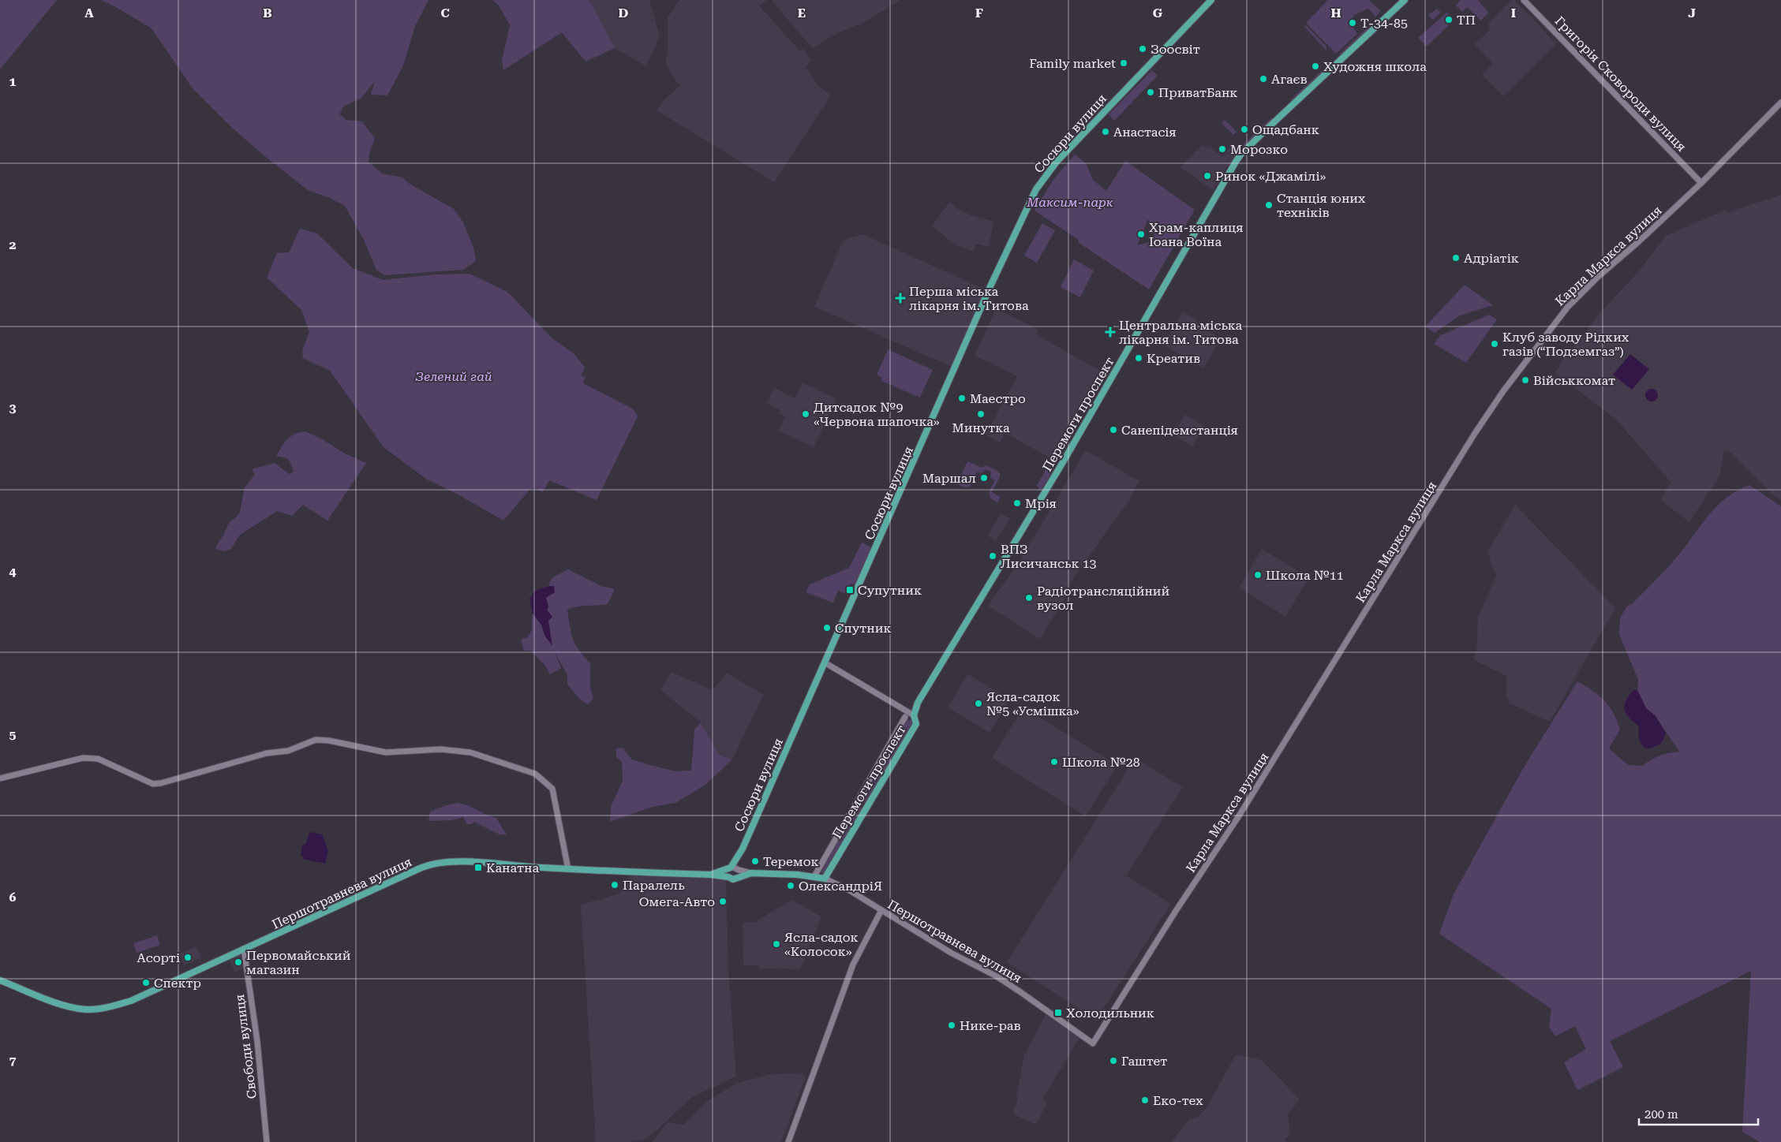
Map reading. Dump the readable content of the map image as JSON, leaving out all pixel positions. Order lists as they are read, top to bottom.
{
  "streets": {
    "main road": ["Сосюри вулиця", "Перемоги проспект", "Першотравнева вулиця"],
    "street": ["Григорія Сковороди вулиця", "Карла Маркса вулиця", "Свободи вулиця"]
  },
  "crossings": [
    ["Григорія Сковороди вулиця", "Карла Маркса вулиця"],
    ["Сосюри вулиця", "Першотравнева вулиця"],
    ["Карла Маркса вулиця", "Першотравнева вулиця"],
    ["Перемоги проспект", "Першотравнева вулиця"],
    ["Першотравнева вулиця", "Свободи вулиця"]
  ],
  "parks": ["Максим-парк", "Зелений гай"],
  "places": {
    "other": [
      "ТП",
      "Т-34-85",
      "Зоосвіт",
      "Family market",
      "Художня школа",
      "Агаєв",
      "ПриватБанк",
      "Ощадбанк",
      "Анастасія",
      "Морозко",
      "Ринок «Джамілі»",
      "Станція юних техніків",
      "Храм-каплиця Іоана Воїна",
      "Адріатік",
      "Клуб заводу Рідких газів (“Подземгаз”)",
      "Креатив",
      "Військкомат",
      "Маестро",
      "Дитсадок №9 «Червона шапочка»",
      "Минутка",
      "Санепідемстанція",
      "Маршал",
      "Мрія",
      "ВПЗ Лисичанськ 13",
      "Школа №11",
      "Радіотрансляційний вузол",
      "Спутник",
      "Ясла-садок №5 «Усмішка»",
      "Школа №28",
      "Теремок",
      "Паралель",
      "ОлександріЯ",
      "Омега-Авто",
      "Ясла-садок «Колосок»",
      "Асорті",
      "Первомайський магазин",
      "Спектр",
      "Нике-рав",
      "Гаштет",
      "Еко-тех"
    ],
    "health": ["Перша міська лікарня ім. Титова", "Центральна міська лікарня ім. Титова"],
    "transit": ["Супутник", "Канатна", "Холодильник"]
  },
  "scale_bar": "200 m",
  "grid": {
    "columns": [
      "A",
      "B",
      "C",
      "D",
      "E",
      "F",
      "G",
      "H",
      "I",
      "J"
    ],
    "rows": [
      "1",
      "2",
      "3",
      "4",
      "5",
      "6",
      "7"
    ]
  }
}
